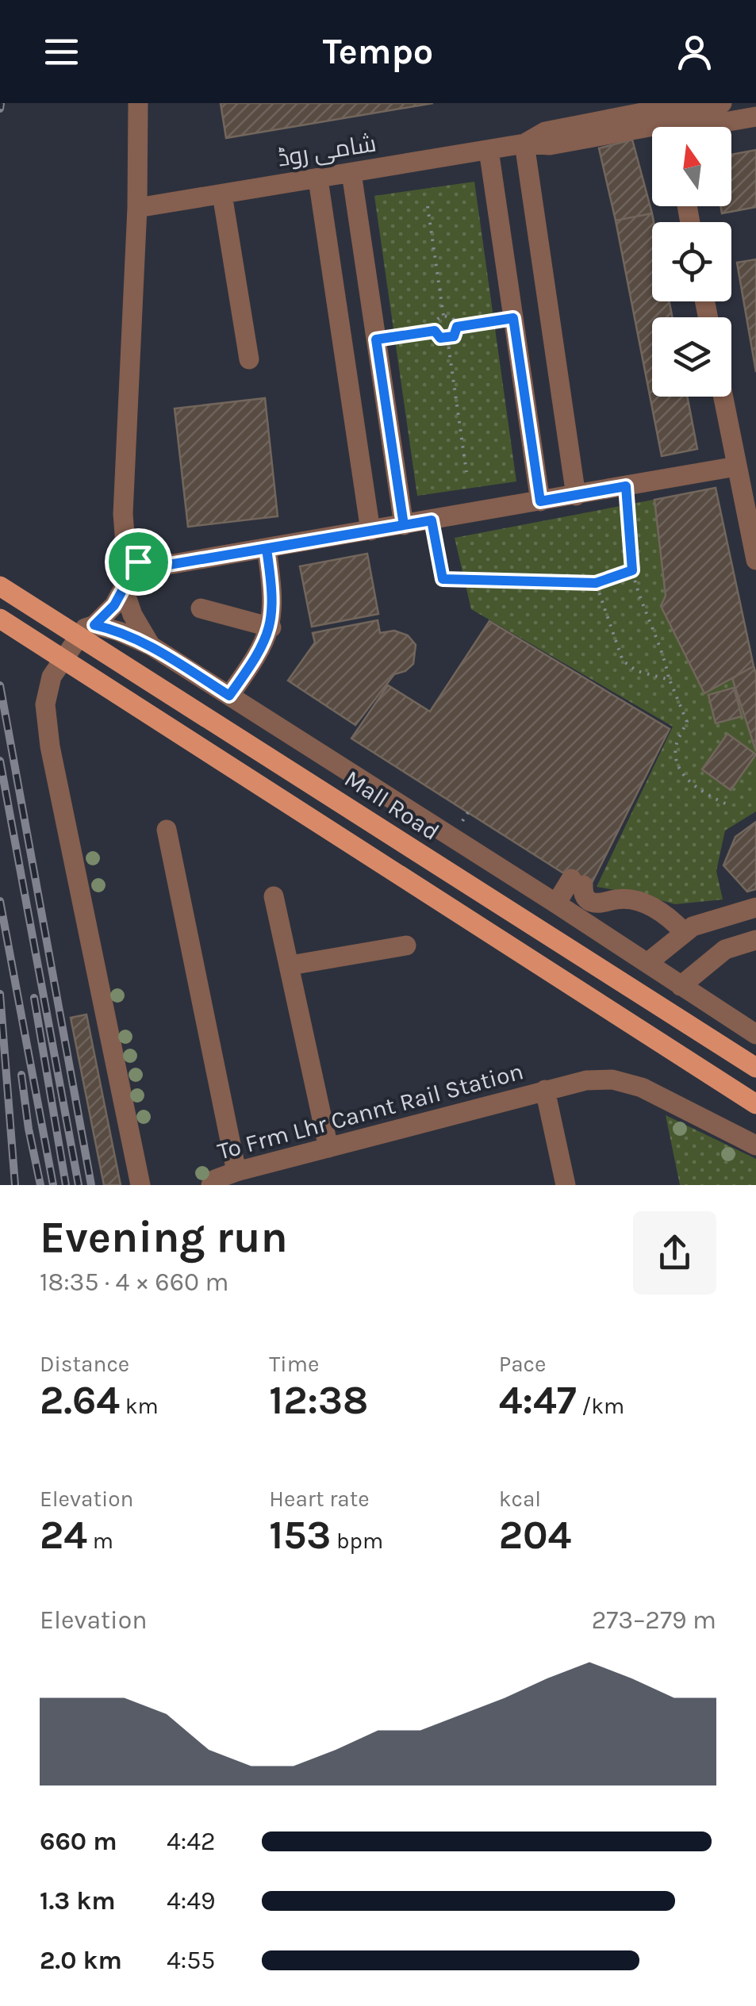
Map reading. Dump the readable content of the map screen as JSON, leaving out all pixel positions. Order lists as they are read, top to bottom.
{
  "streets": {
    "main road": ["Mall Road"],
    "street": ["شامی روڈ", "To Frm Lhr Cannt Rail Station"]
  },
  "north": "top",
  "page": {
    "header": "Tempo",
    "heading": ["Evening run", "18:35 · 4 × 660 m"],
    "stats": [
      ["Distance", "2.64 km"],
      ["Time", "12:38"],
      ["Pace", "4:47 /km"],
      ["Elevation", "24 m"],
      ["Heart rate", "153 bpm"],
      ["kcal", "204"]
    ],
    "chart": ["Elevation", "273–279 m"],
    "list": [
      {
        "name": "660 m",
        "note": "4:42"
      },
      {
        "name": "1.3 km",
        "note": "4:49"
      },
      {
        "name": "2.0 km",
        "note": "4:55"
      }
    ]
  }
}
